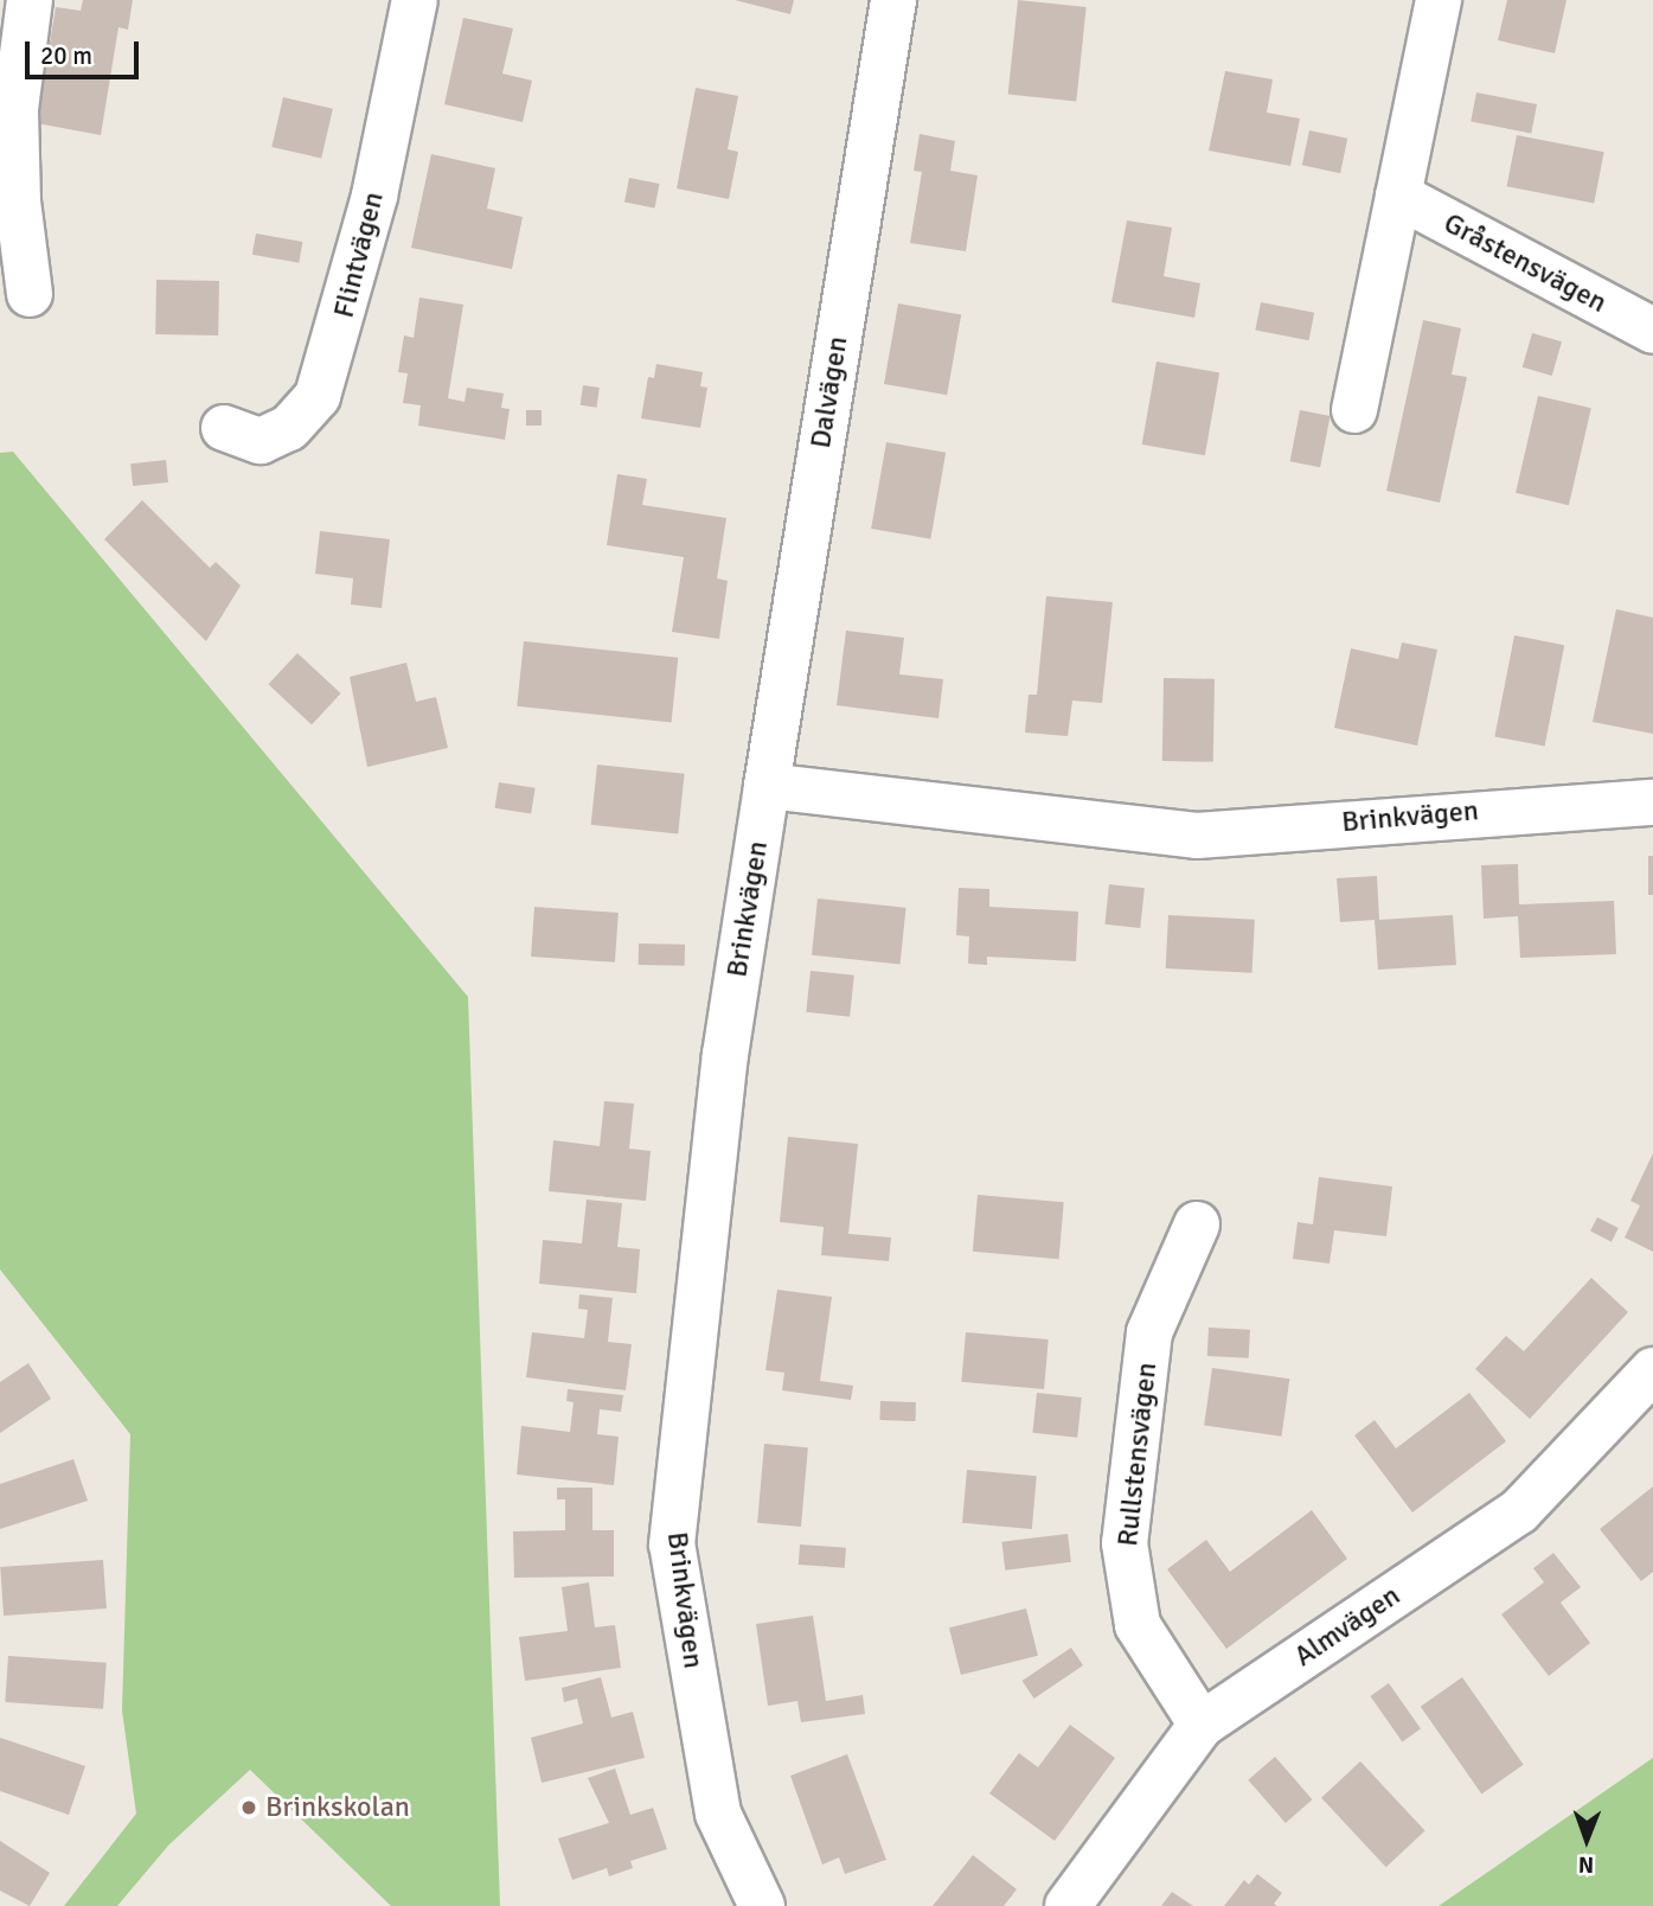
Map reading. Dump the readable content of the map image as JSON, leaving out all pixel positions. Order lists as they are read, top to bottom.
{
  "streets": {
    "street": [
      "Flintvägen",
      "Gråstensvägen",
      "Dalvägen",
      "Brinkvägen",
      "Rullstensvägen",
      "Almvägen"
    ]
  },
  "crossings": [
    ["Dalvägen", "Brinkvägen"],
    ["Rullstensvägen", "Almvägen"]
  ],
  "places": ["Brinkskolan"],
  "scale_bar": "20 m",
  "north": "bottom"
}
